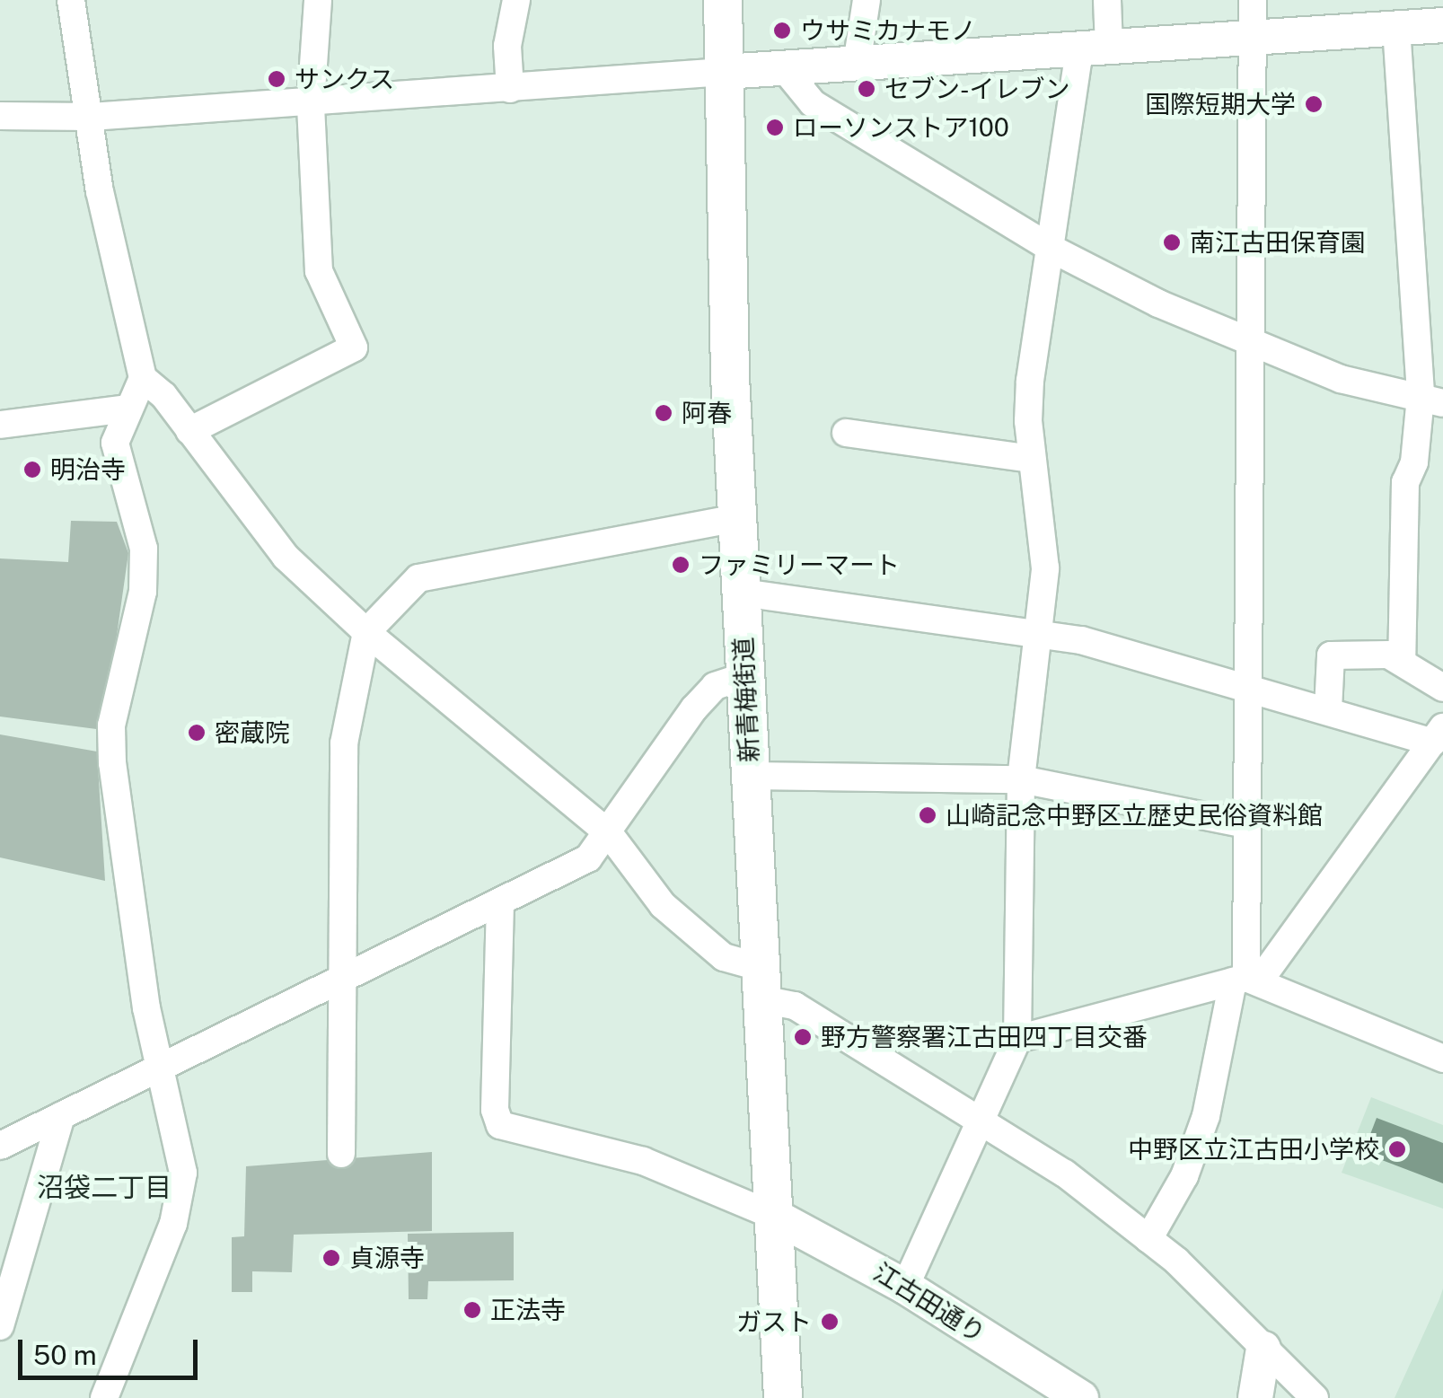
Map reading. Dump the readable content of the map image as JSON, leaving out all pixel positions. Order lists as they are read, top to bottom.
{
  "streets": {
    "main road": ["新青梅街道"],
    "street": ["江古田通り"]
  },
  "crossings": [
    ["新青梅街道", "江古田通り"]
  ],
  "districts": ["沼袋二丁目"],
  "places": [
    "ウサミカナモノ",
    "サンクス",
    "セブン-イレブン",
    "国際短期大学",
    "ローソンストア100",
    "南江古田保育園",
    "阿春",
    "明治寺",
    "ファミリーマート",
    "密蔵院",
    "山崎記念中野区立歴史民俗資料館",
    "野方警察署江古田四丁目交番",
    "中野区立江古田小学校",
    "貞源寺",
    "正法寺",
    "ガスト"
  ],
  "scale_bar": "50 m"
}
